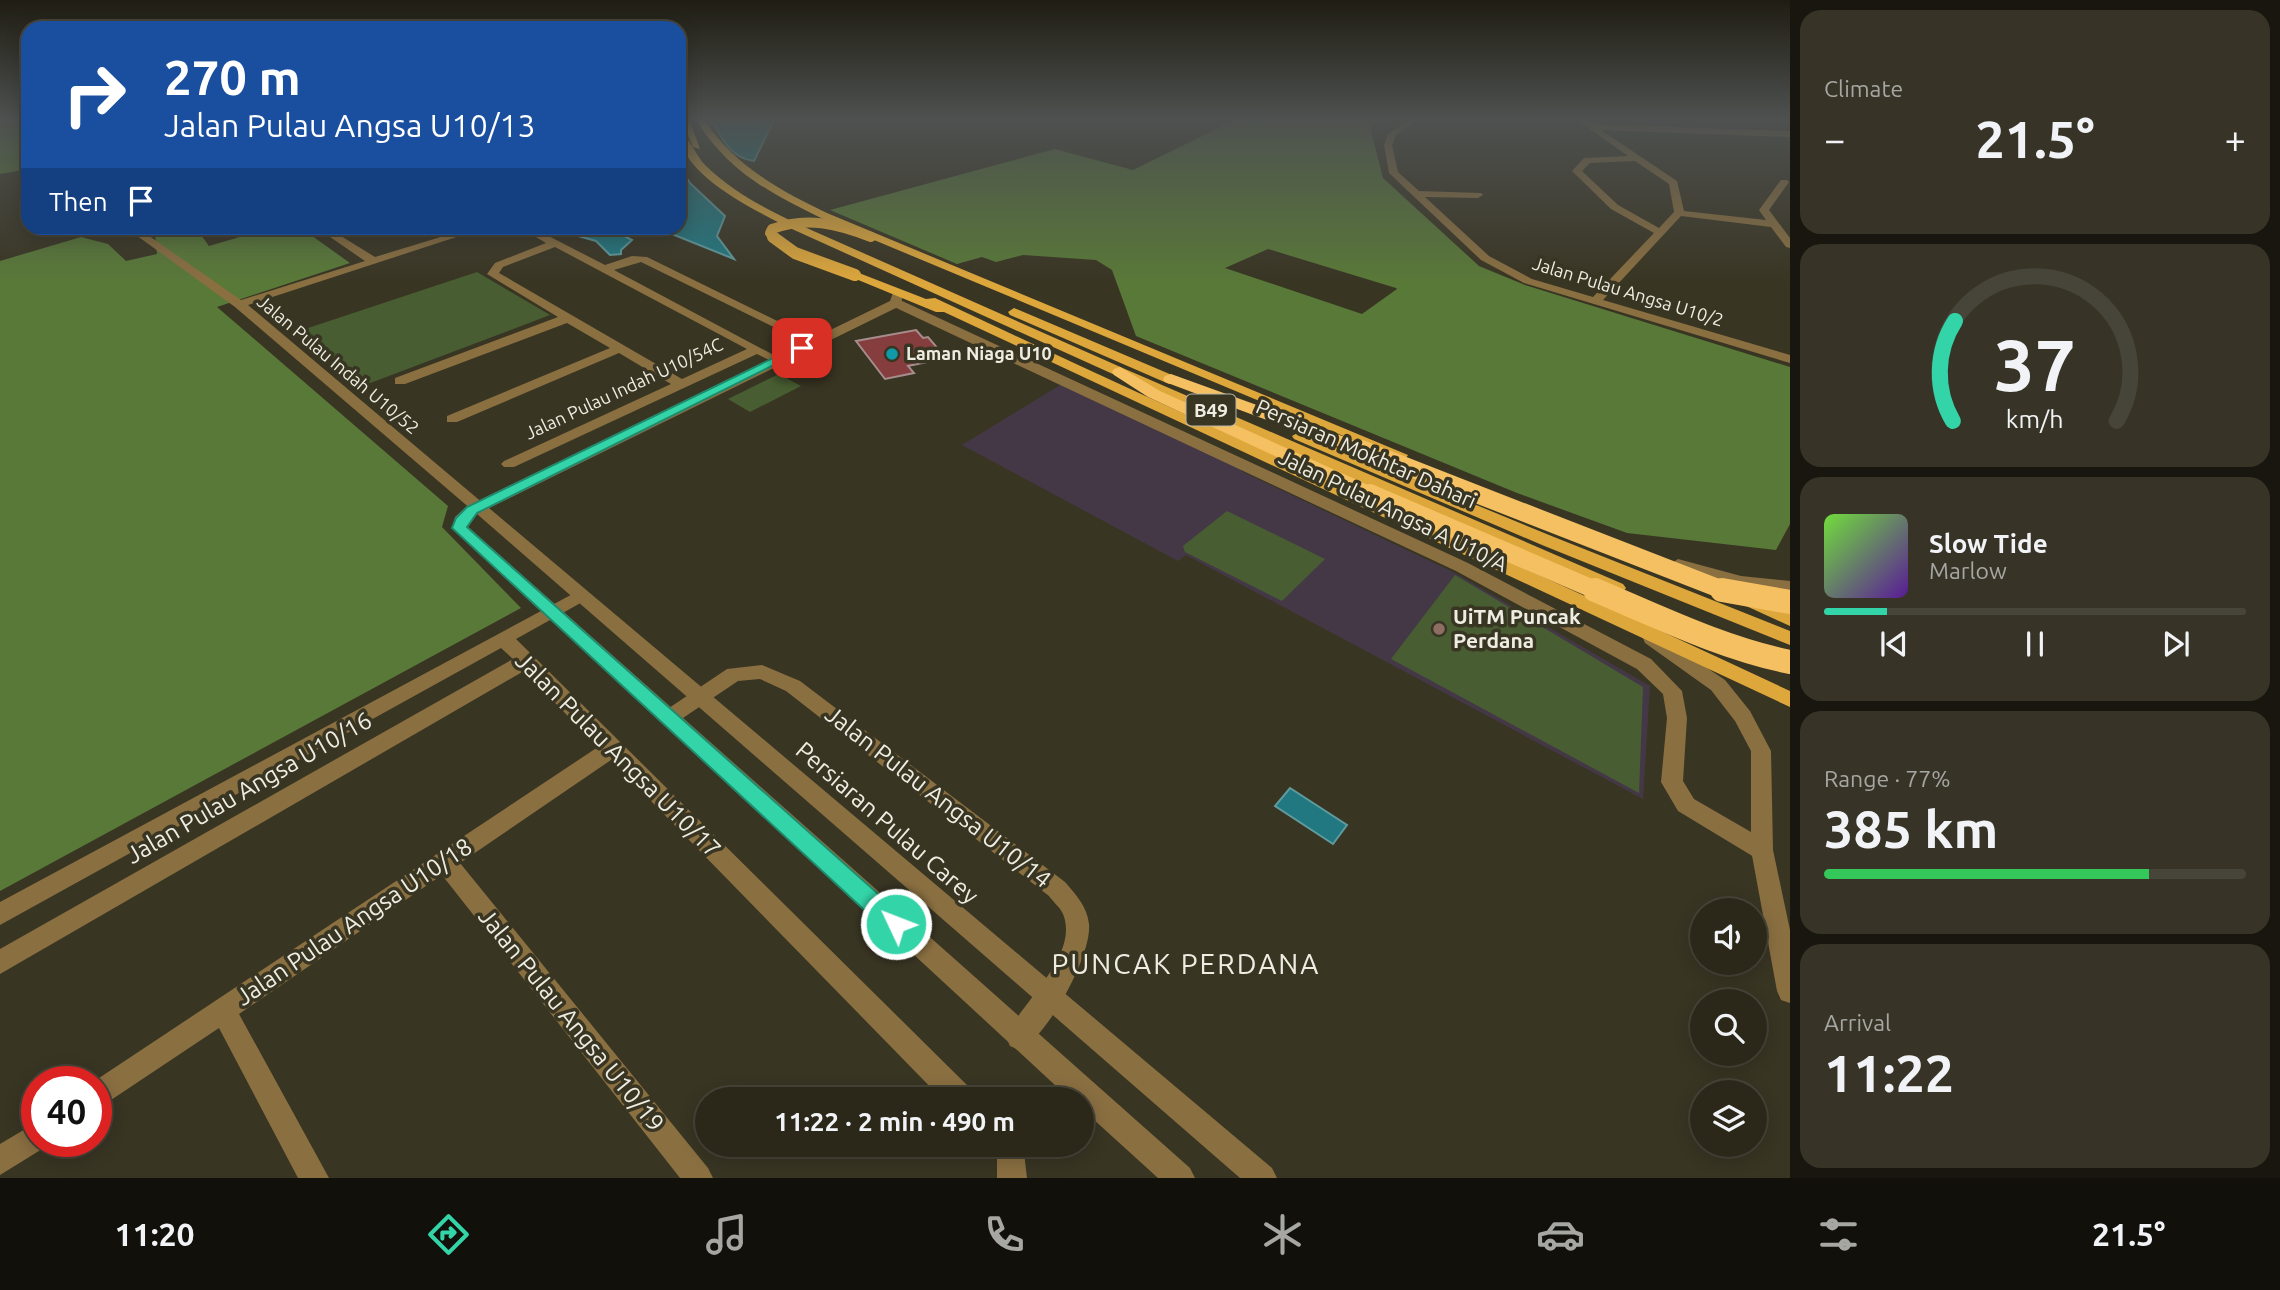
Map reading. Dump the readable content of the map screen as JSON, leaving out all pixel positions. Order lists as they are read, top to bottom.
{
  "streets": {
    "main road": ["B49", "Persiaran Mokhtar Dahari"],
    "street": [
      "Jalan Pulau Angsa U10/2",
      "Jalan Pulau Indah U10/52",
      "Jalan Pulau Indah U10/54C",
      "Jalan Pulau Angsa A U10/A",
      "Jalan Pulau Angsa U10/17",
      "Jalan Pulau Angsa U10/16",
      "Jalan Pulau Angsa U10/14",
      "Persiaran Pulau Carey",
      "Jalan Pulau Angsa U10/18",
      "Jalan Pulau Angsa U10/19"
    ]
  },
  "crossings": [
    ["Jalan Pulau Indah U10/52", "Persiaran Pulau Carey"],
    ["Jalan Pulau Angsa U10/17", "Jalan Pulau Angsa U10/16"],
    ["Jalan Pulau Angsa U10/17", "Jalan Pulau Angsa U10/18"],
    ["Jalan Pulau Angsa U10/14", "Persiaran Pulau Carey"],
    ["Jalan Pulau Angsa U10/18", "Jalan Pulau Angsa U10/19"]
  ],
  "districts": ["PUNCAK PERDANA"],
  "places": ["Laman Niaga U10", "UiTM Puncak Perdana"],
  "page": {
    "tile": [
      "Climate",
      ["Range · 77%", "385 km"],
      ["Arrival", "11:22"]
    ],
    "turn": ["270 m", "Jalan Pulau Angsa U10/13"],
    "heat": ["−", "21.5°", "+"],
    "then": "Then",
    "song": ["Slow Tide", "Marlow"],
    "limit": "40",
    "trip": "11:22 · 2 min · 490 m",
    "tabs": ["11:20", "21.5°"],
    "gauge": ["37", "km/h"]
  }
}
